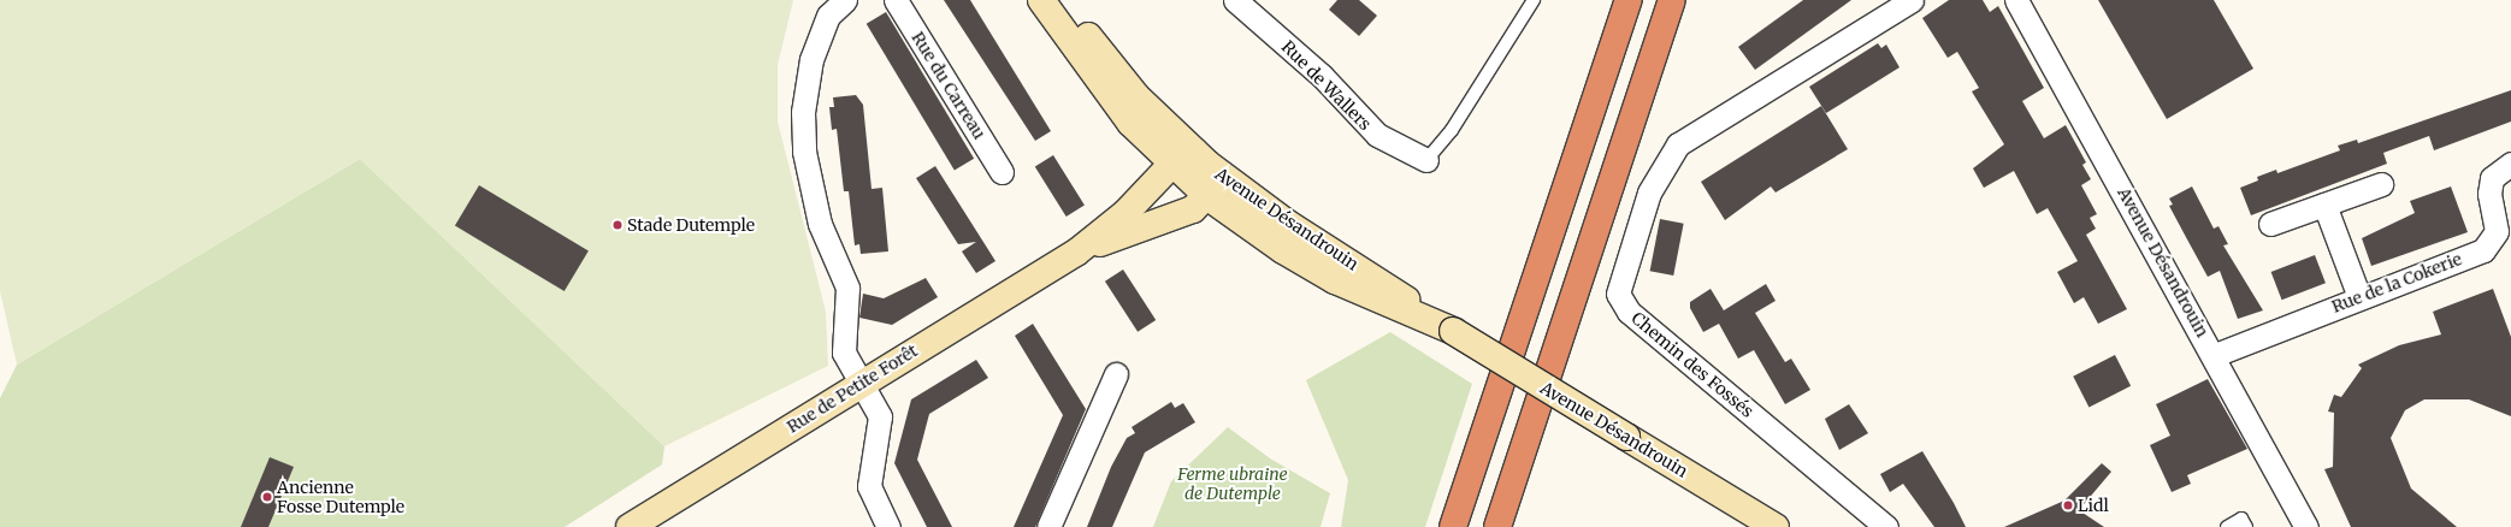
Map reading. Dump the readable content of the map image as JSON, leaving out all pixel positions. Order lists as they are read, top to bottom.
{
  "streets": {
    "main road": ["Avenue Désandrouin", "Rue de Petite Forêt"],
    "street": [
      "Rue du Carreau",
      "Rue de Wallers",
      "Rue de la Cokerie",
      "Chemin des Fossés"
    ]
  },
  "crossings": [
    ["Avenue Désandrouin", "Rue de la Cokerie"],
    ["Avenue Désandrouin", "Rue de Petite Forêt"]
  ],
  "parks": ["Ferme ubraine de Dutemple"],
  "places": ["Stade Dutemple", "Ancienne Fosse Dutemple", "Lidl"]
}
